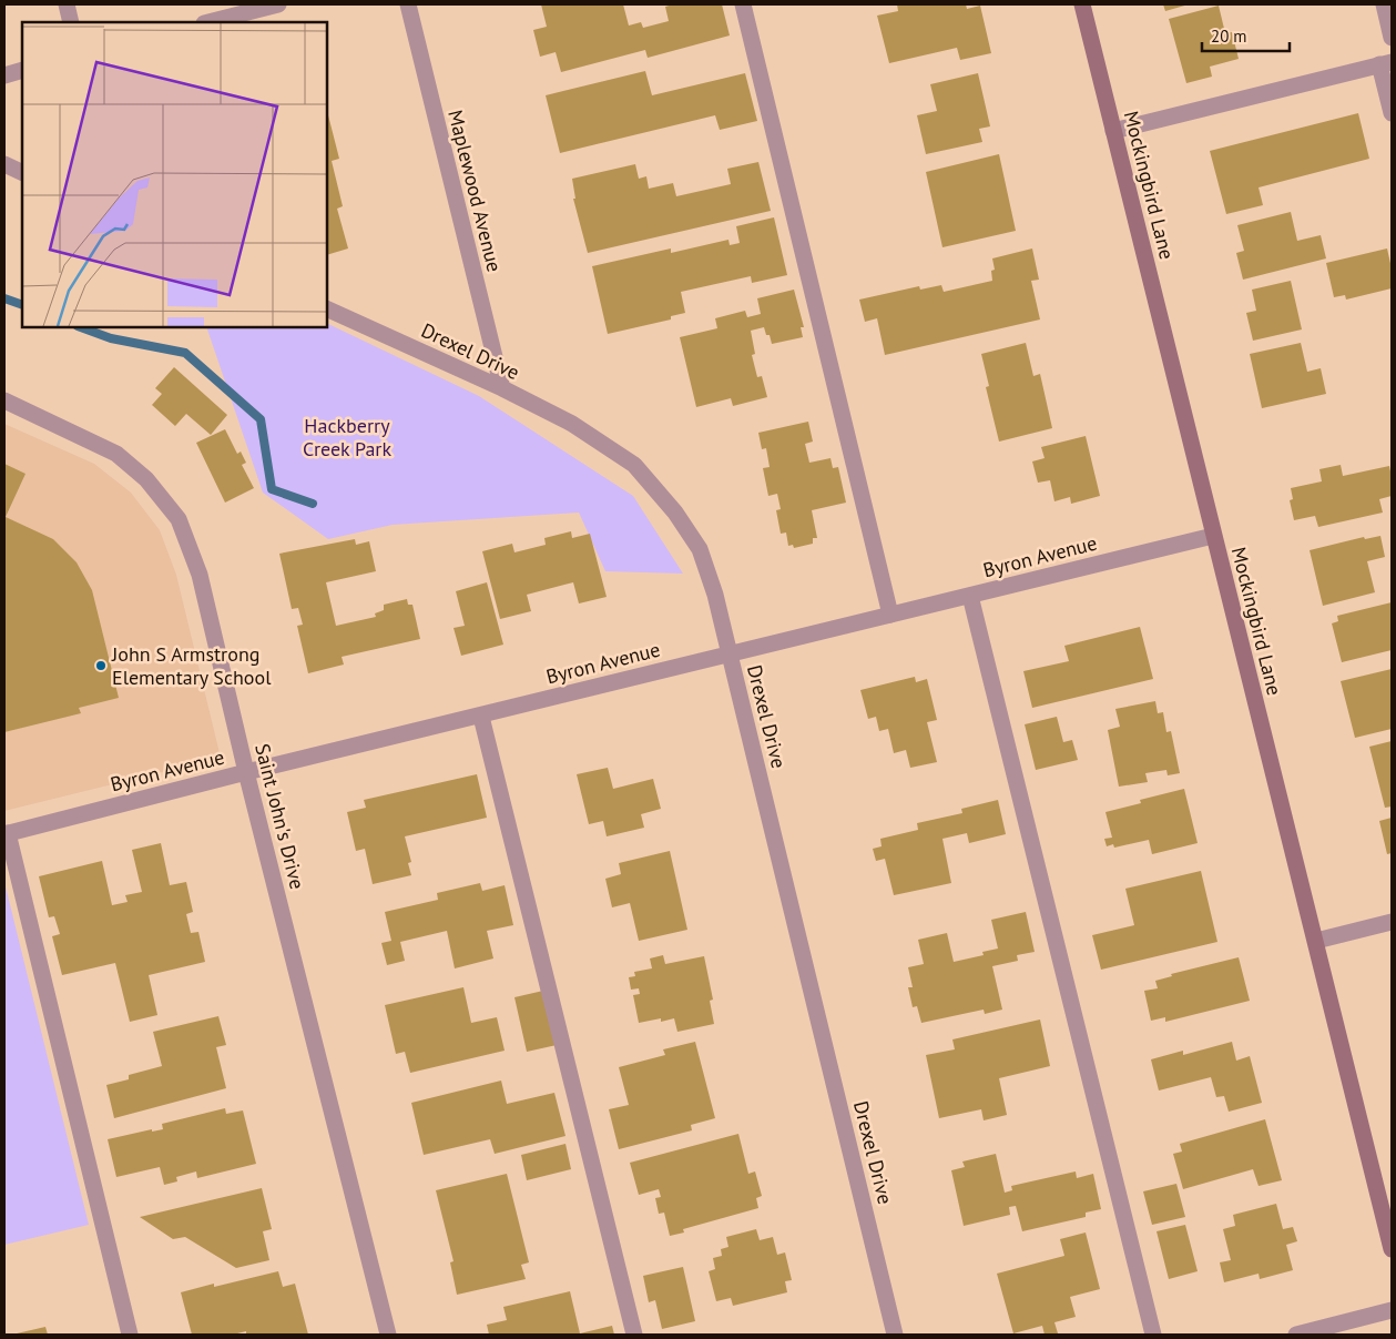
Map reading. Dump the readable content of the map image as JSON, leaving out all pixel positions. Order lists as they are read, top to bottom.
{
  "streets": {
    "main road": ["Mockingbird Lane"],
    "street": [
      "Maplewood Avenue",
      "Drexel Drive",
      "Byron Avenue",
      "Saint John's Drive"
    ]
  },
  "crossings": [
    ["Mockingbird Lane", "Byron Avenue"],
    ["Maplewood Avenue", "Drexel Drive"],
    ["Drexel Drive", "Byron Avenue"],
    ["Byron Avenue", "Saint John's Drive"]
  ],
  "parks": ["Hackberry Creek Park"],
  "places": ["John S Armstrong Elementary School"],
  "scale_bar": "20 m"
}
